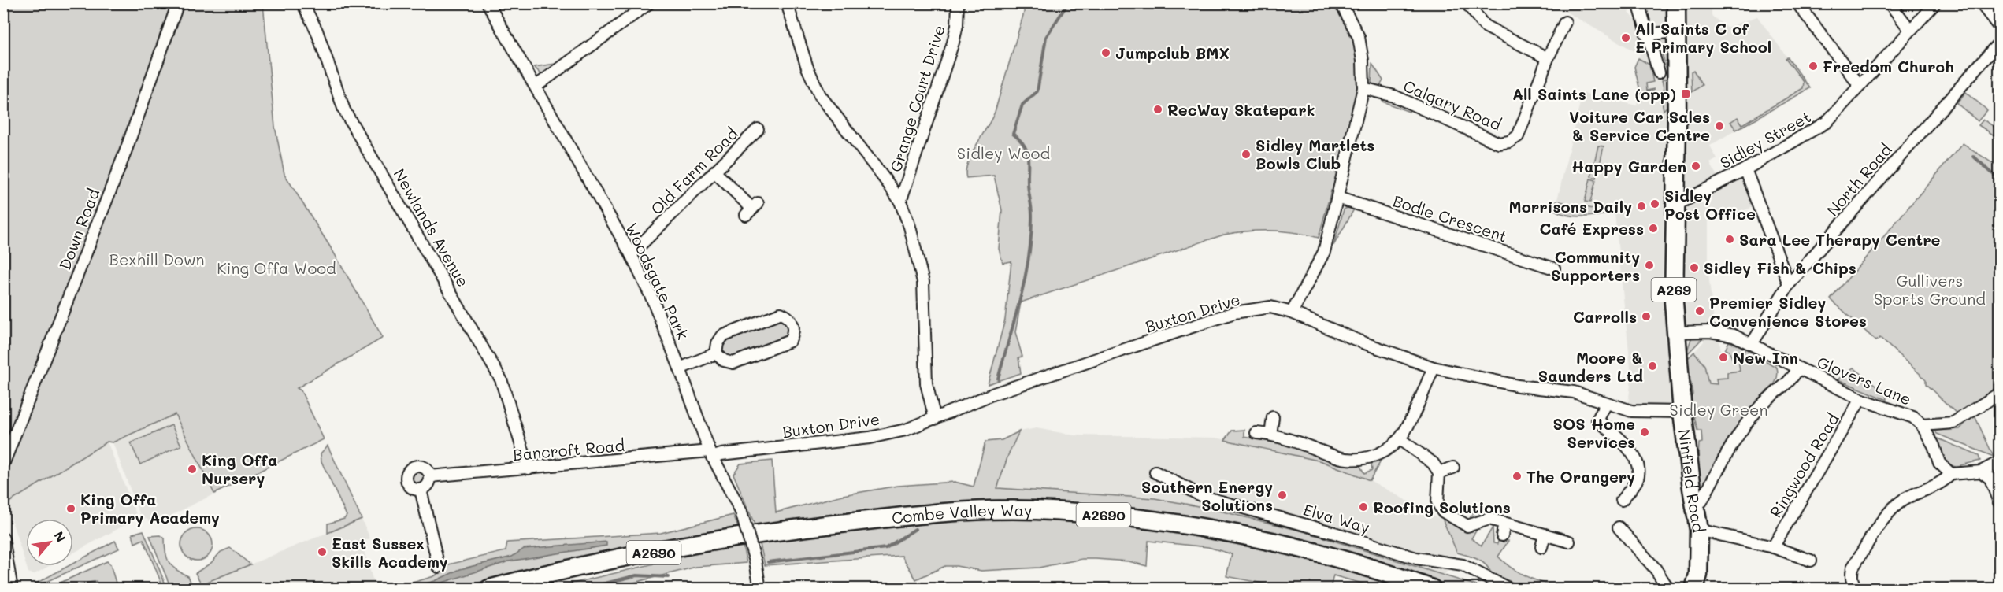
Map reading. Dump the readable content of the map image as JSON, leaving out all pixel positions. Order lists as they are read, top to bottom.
{
  "streets": {
    "main road": [
      "A269",
      "Ninfield Road",
      "Combe Valley Way",
      "A2690"
    ],
    "street": [
      "Grange Court Drive",
      "Calgary Road",
      "Sidley Street",
      "Old Farm Road",
      "North Road",
      "Bodle Crescent",
      "Newlands Avenue",
      "Down Road",
      "Woodsgate Park",
      "Buxton Drive",
      "Glovers Lane",
      "Bancroft Road",
      "Ringwood Road",
      "Elva Way"
    ]
  },
  "crossings": [
    ["Grange Court Drive", "Buxton Drive"],
    ["Sidley Street", "Ninfield Road"],
    ["Old Farm Road", "Woodsgate Park"],
    ["North Road", "Glovers Lane"],
    ["Newlands Avenue", "Bancroft Road"],
    ["Woodsgate Park", "Buxton Drive"],
    ["Woodsgate Park", "Bancroft Road"],
    ["Buxton Drive", "Bancroft Road"],
    ["Buxton Drive", "Ninfield Road"],
    ["Glovers Lane", "Ringwood Road"],
    ["Glovers Lane", "Ninfield Road"]
  ],
  "parks": [
    "Sidley Wood",
    "Bexhill Down",
    "King Offa Wood",
    "Gullivers Sports Ground",
    "Sidley Green"
  ],
  "places": {
    "other": [
      "All Saints C of E Primary School",
      "Jumpclub BMX",
      "Freedom Church",
      "RecWay Skatepark",
      "Voiture Car Sales & Service Centre",
      "Sidley Martlets Bowls Club",
      "Happy Garden",
      "Sidley Post Office",
      "Morrisons Daily",
      "Café Express",
      "Sara Lee Therapy Centre",
      "Community Supporters",
      "Sidley Fish & Chips",
      "Premier Sidley Convenience Stores",
      "Carrolls",
      "New Inn",
      "Moore & Saunders Ltd",
      "SOS Home Services",
      "King Offa Nursery",
      "The Orangery",
      "Southern Energy Solutions",
      "Roofing Solutions",
      "King Offa Primary Academy",
      "East Sussex Skills Academy"
    ],
    "transit": ["All Saints Lane (opp)"]
  },
  "north": "top right"
}
